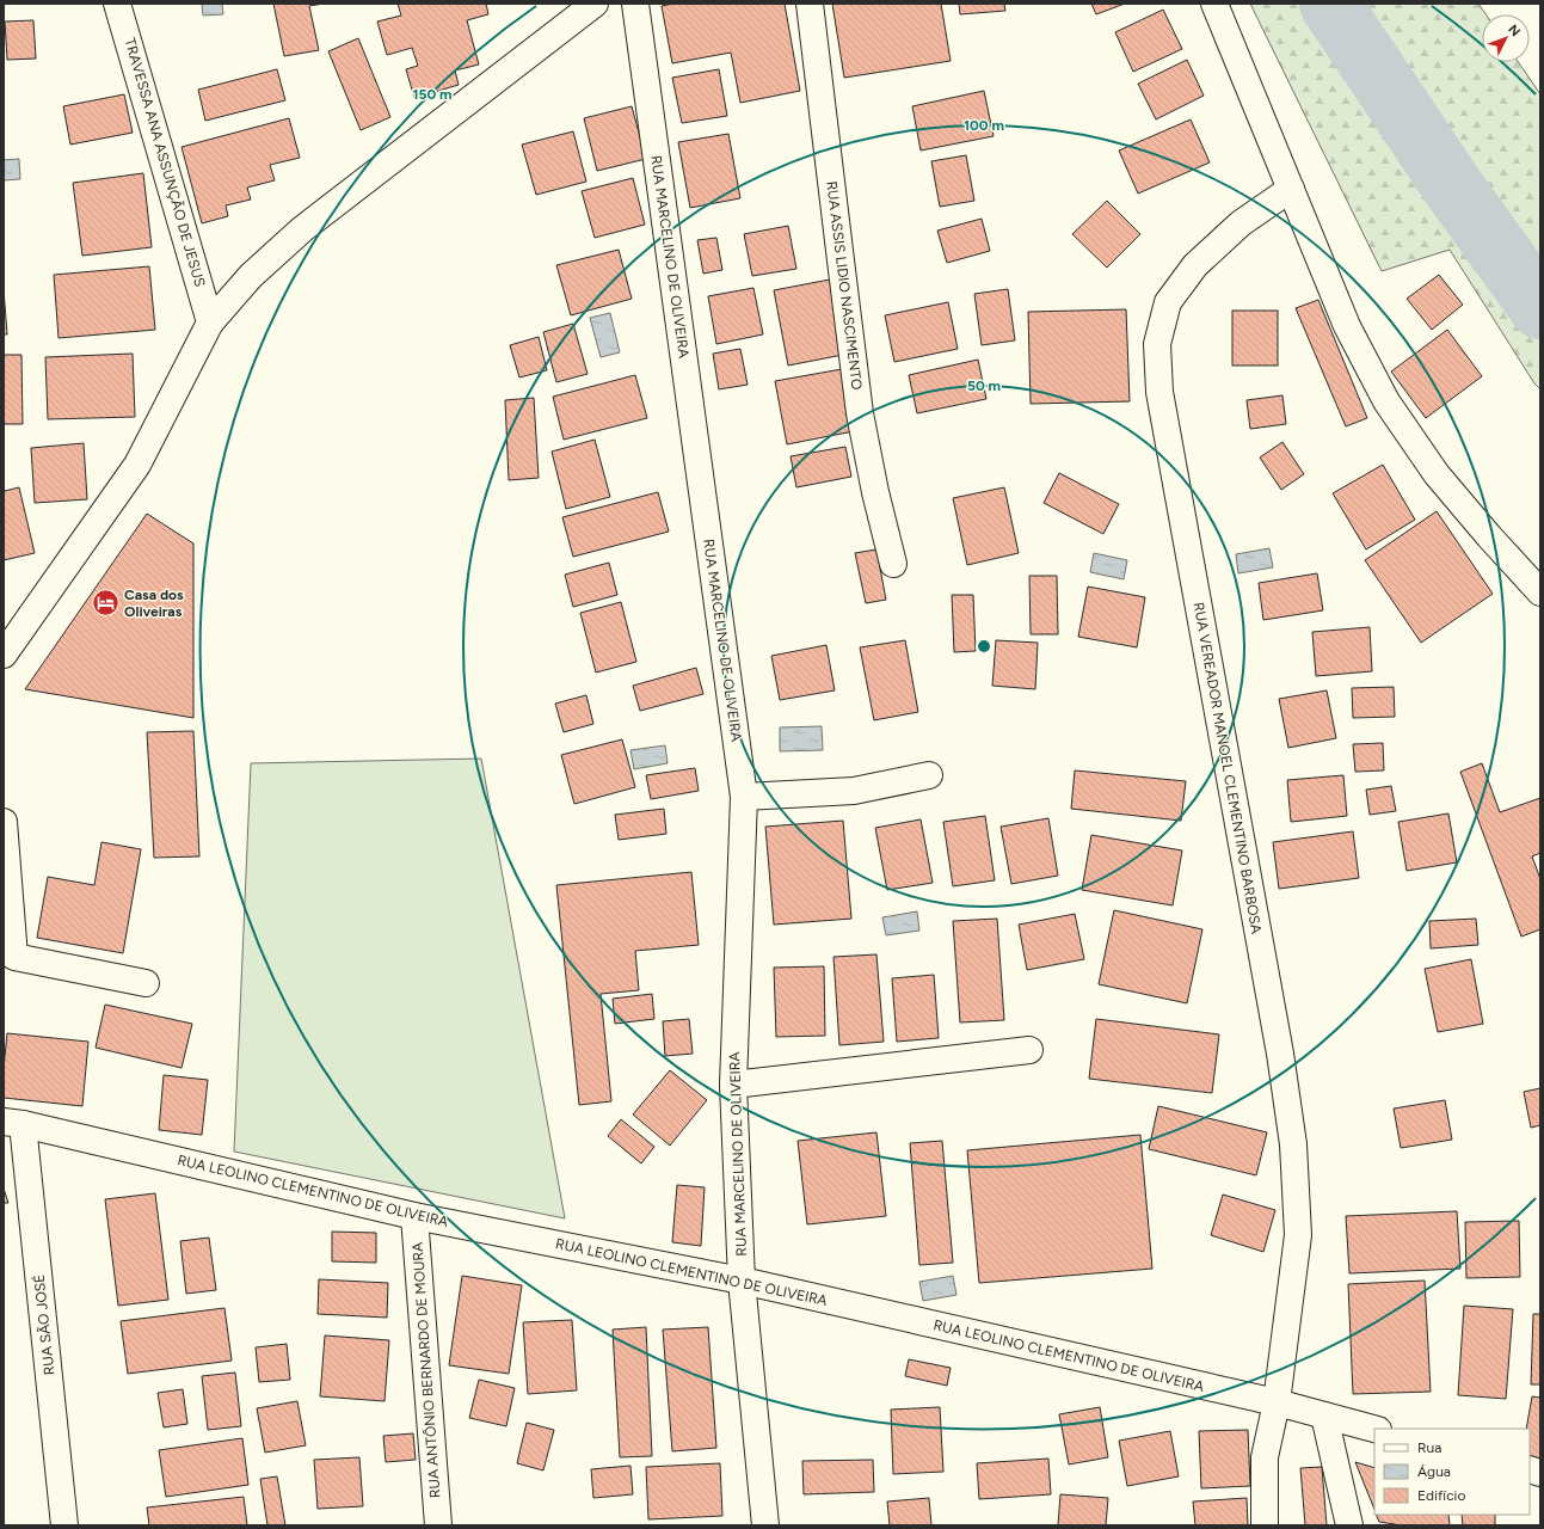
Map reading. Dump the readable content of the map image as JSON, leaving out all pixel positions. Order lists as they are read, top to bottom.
{
  "streets": {
    "street": [
      "TRAVESSA ANA ASSUNÇÃO DE JESUS",
      "RUA MARCELINO DE OLIVEIRA",
      "RUA ASSIS LIDIO NASCIMENTO",
      "RUA VEREADOR MANOEL CLEMENTINO BARBOSA",
      "RUA LEOLINO CLEMENTINO DE OLIVEIRA",
      "RUA SÃO JOSÉ",
      "RUA ANTÔNIO BERNARDO DE MOURA"
    ]
  },
  "crossings": [
    ["RUA MARCELINO DE OLIVEIRA", "RUA LEOLINO CLEMENTINO DE OLIVEIRA"],
    ["RUA VEREADOR MANOEL CLEMENTINO BARBOSA", "RUA LEOLINO CLEMENTINO DE OLIVEIRA"],
    ["RUA LEOLINO CLEMENTINO DE OLIVEIRA", "RUA SÃO JOSÉ"],
    ["RUA LEOLINO CLEMENTINO DE OLIVEIRA", "RUA ANTÔNIO BERNARDO DE MOURA"]
  ],
  "places": {
    "hotel": ["Casa dos Oliveiras"]
  },
  "legend": ["Rua", "Água", "Edifício"],
  "north": "top right",
  "rings": ["150 m", "100 m", "50 m"]
}
